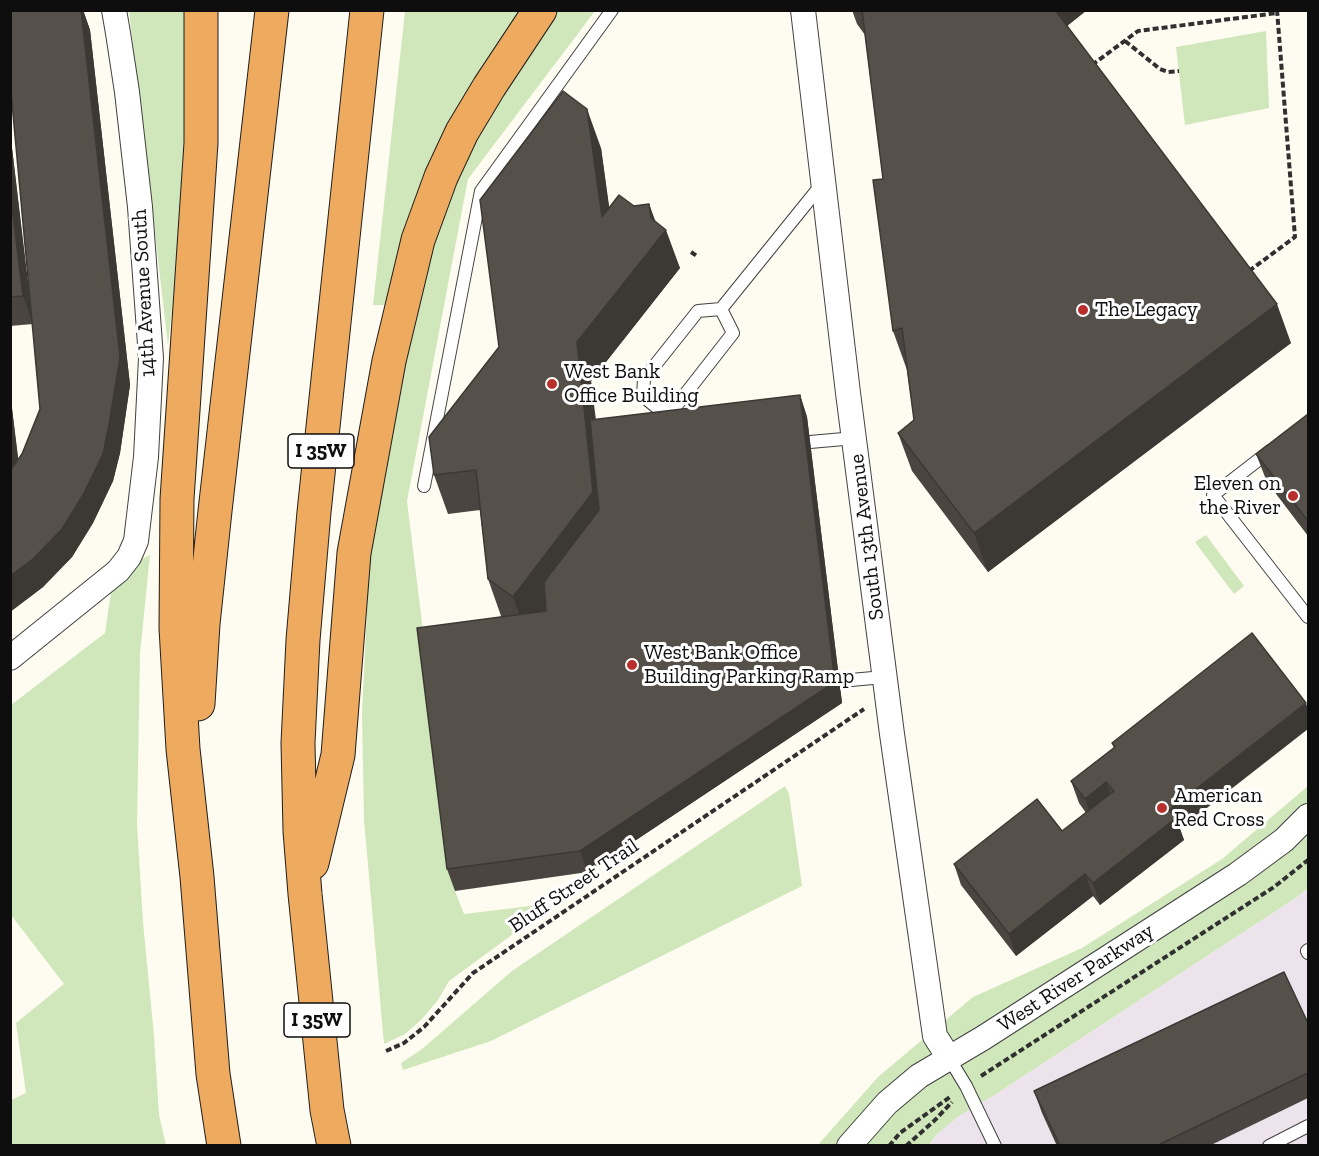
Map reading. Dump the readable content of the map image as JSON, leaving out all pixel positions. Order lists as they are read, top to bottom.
{
  "streets": {
    "highway": ["I 35W"],
    "street": ["14th Avenue South", "South 13th Avenue", "West River Parkway"],
    "path": ["Bluff Street Trail"]
  },
  "crossings": [
    ["South 13th Avenue", "West River Parkway"]
  ],
  "places": [
    "The Legacy",
    "West Bank Office Building",
    "Eleven on the River",
    "West Bank Office Building Parking Ramp",
    "American Red Cross"
  ]
}
